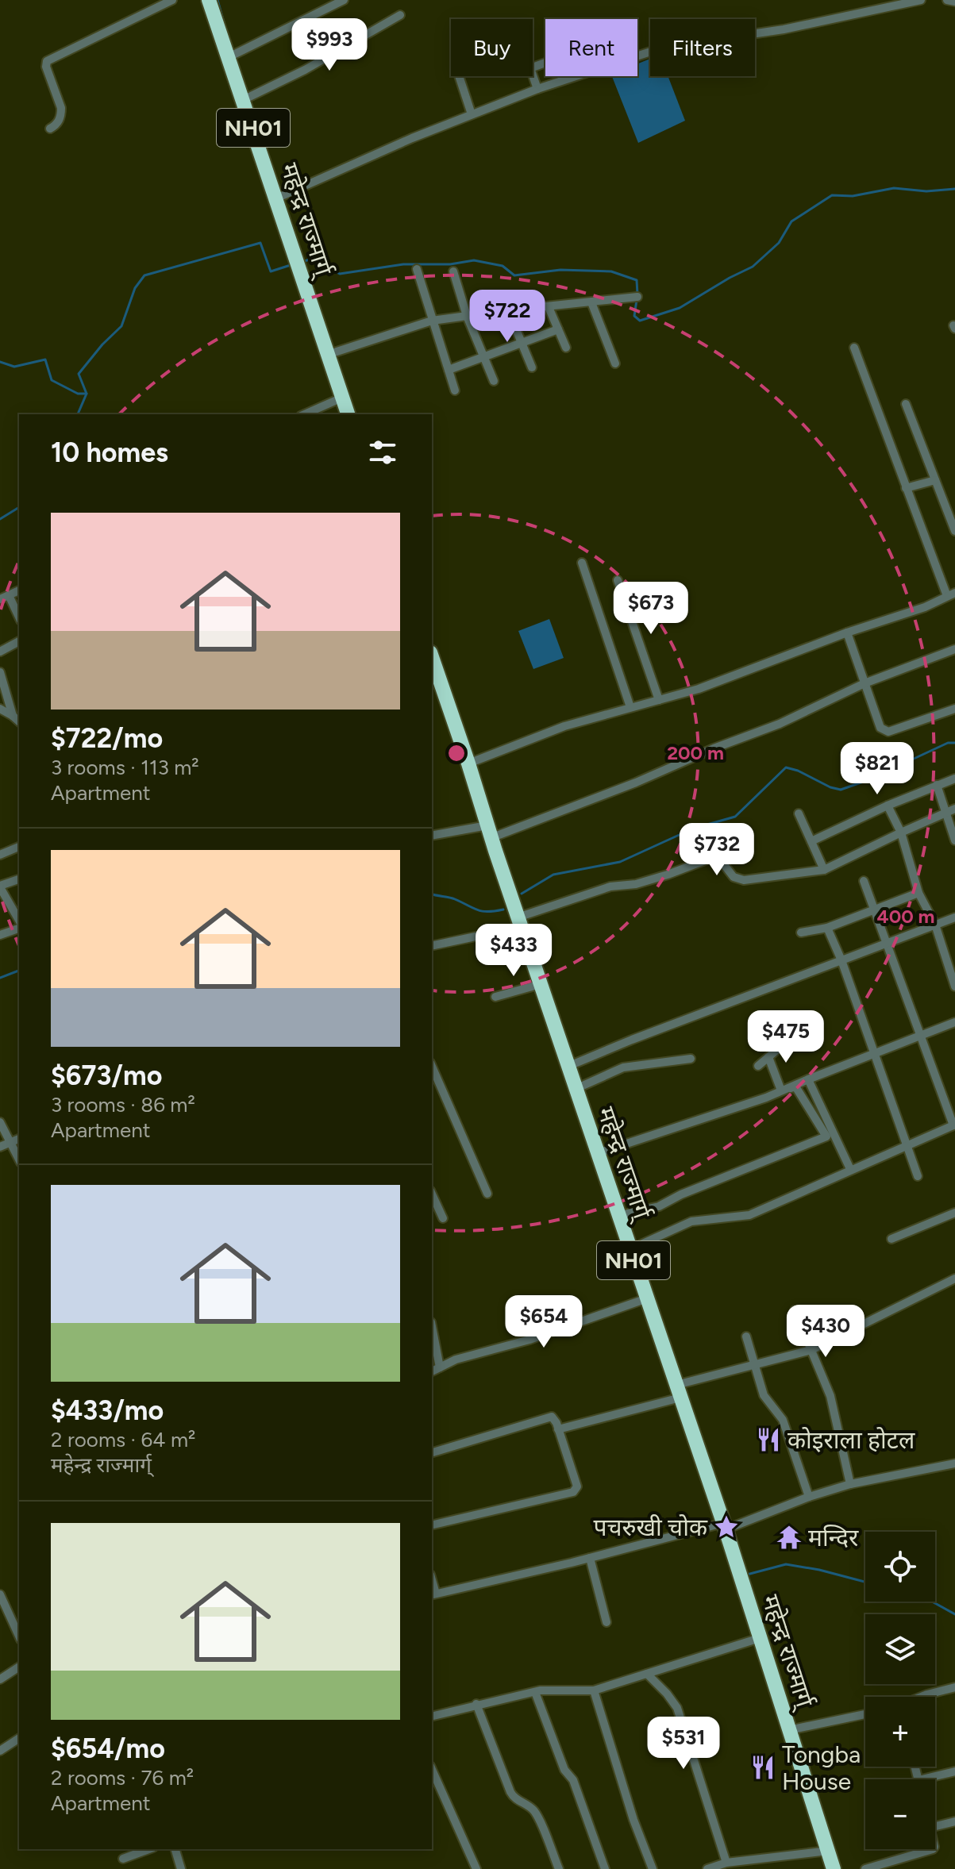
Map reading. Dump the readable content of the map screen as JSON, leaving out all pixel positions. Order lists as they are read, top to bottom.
{
  "streets": {
    "highway": ["NH01", "महेन्द्र राज्मार्ग्"]
  },
  "places": {
    "restaurant": ["कोइराला होटल", "Tongba House"],
    "place": ["पचरुखी चोक"],
    "temple": ["मन्दिर"]
  },
  "page": {
    "price": [
      "$993",
      "$722",
      "$673",
      "$821",
      "$732",
      "$433",
      "$475",
      "$654",
      "$430",
      "$531"
    ],
    "chip": ["Buy", "Rent", "Filters"],
    "heading": "10 homes",
    "list": [
      {
        "name": "$722/mo",
        "note": "3 rooms · 113 m² · Apartment"
      },
      {
        "name": "$673/mo",
        "note": "3 rooms · 86 m² · Apartment"
      },
      {
        "name": "$433/mo",
        "note": "2 rooms · 64 m² · महेन्द्र राज्मार्ग्"
      },
      {
        "name": "$654/mo",
        "note": "2 rooms · 76 m² · Apartment"
      }
    ],
    "map_buttons": ["+", "−"]
  },
  "rings": ["200 m", "400 m"]
}
